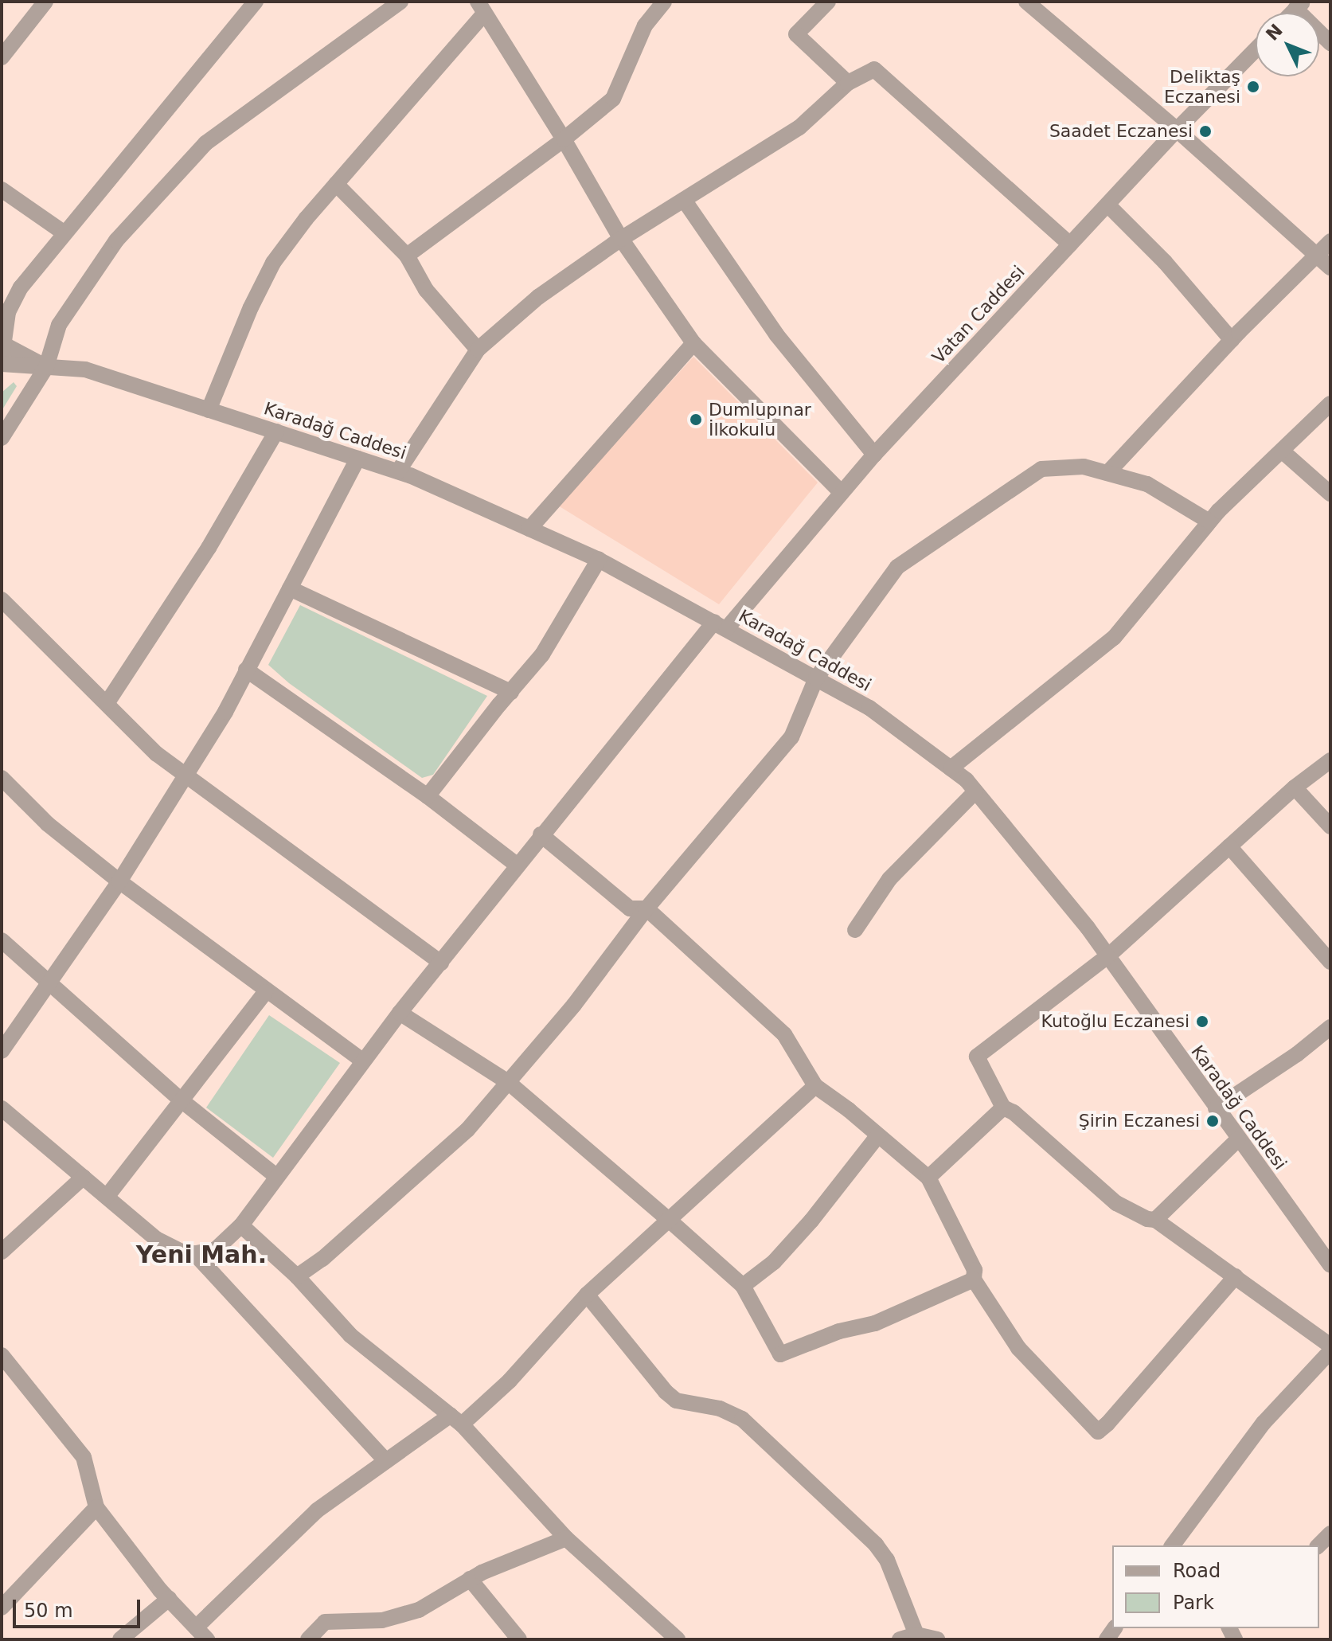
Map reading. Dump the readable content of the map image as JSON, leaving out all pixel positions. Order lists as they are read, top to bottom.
{
  "streets": {
    "street": ["Vatan Caddesi", "Karadağ Caddesi"]
  },
  "crossings": [
    ["Vatan Caddesi", "Karadağ Caddesi"]
  ],
  "districts": ["Yeni Mah."],
  "places": [
    "Deliktaş Eczanesi",
    "Saadet Eczanesi",
    "Dumlupınar İlkokulu",
    "Kutoğlu Eczanesi",
    "Şirin Eczanesi"
  ],
  "legend": ["Road", "Park"],
  "scale_bar": "50 m",
  "north": "top left"
}
